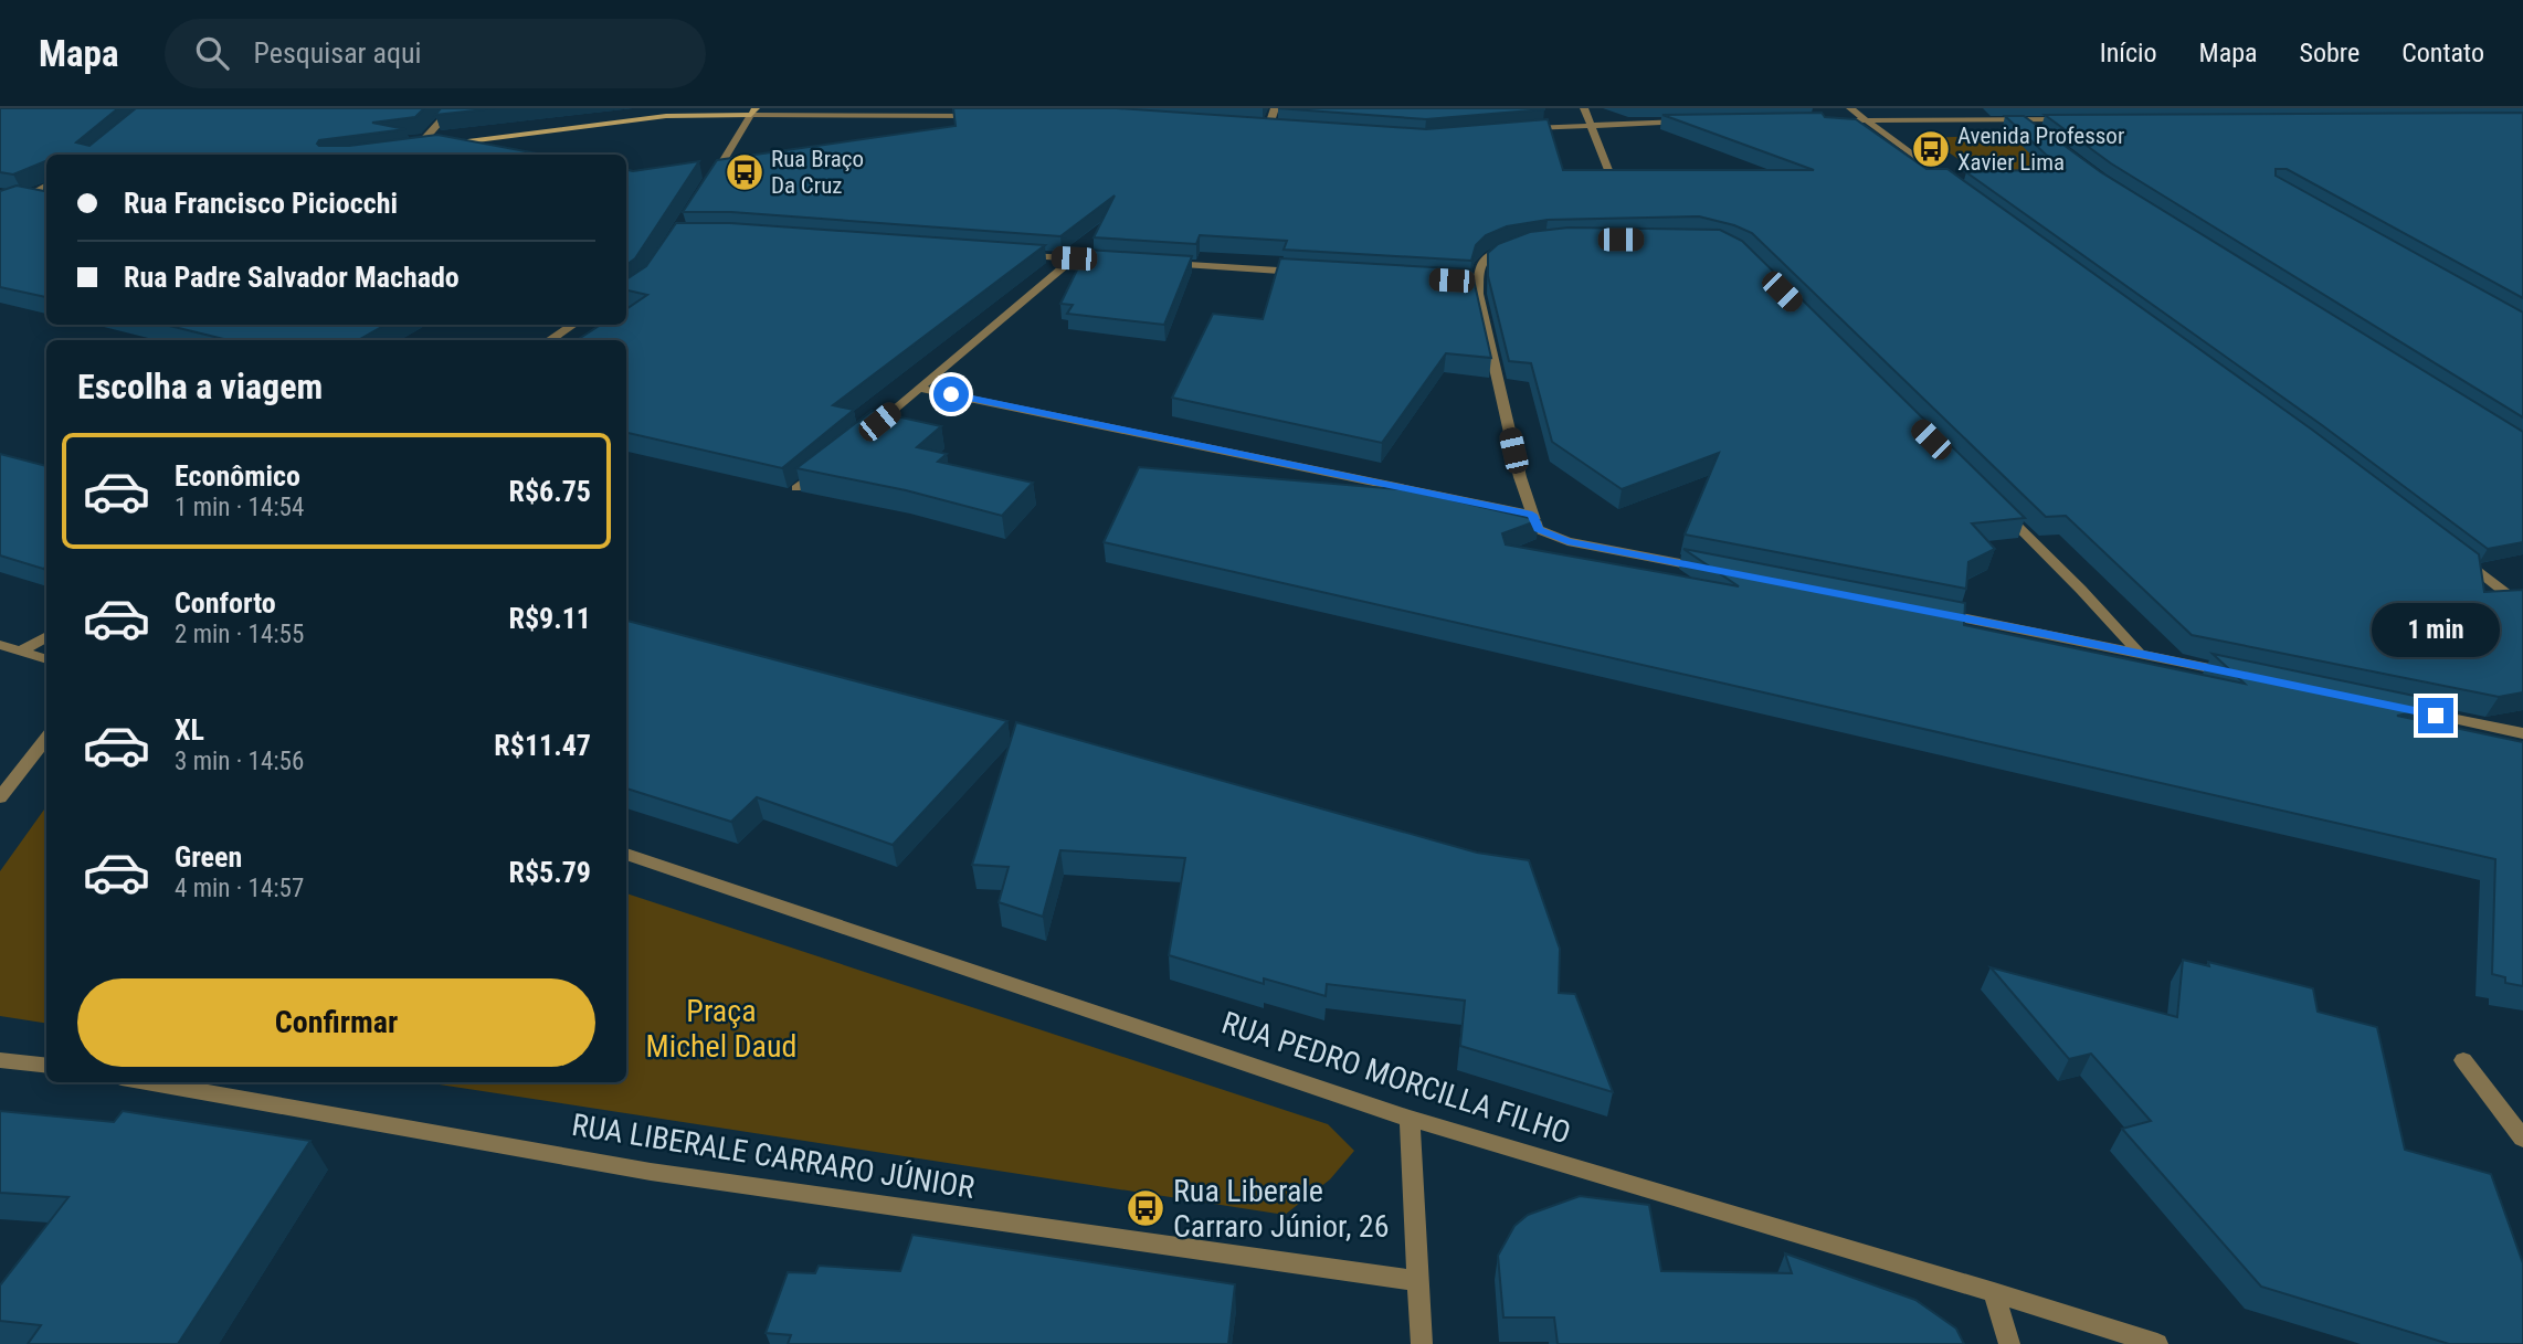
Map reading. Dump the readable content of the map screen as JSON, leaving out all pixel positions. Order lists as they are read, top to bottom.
{
  "streets": {
    "street": ["RUA PEDRO MORCILLA FILHO", "RUA LIBERALE CARRARO JÚNIOR"]
  },
  "parks": ["Praça Michel Daud"],
  "places": {
    "bus stop": ["Avenida Professor Xavier Lima", "Rua Braço Da Cruz", "Rua Liberale Carraro Júnior, 26"]
  },
  "page": {
    "header": "Mapa",
    "search": "Pesquisar aqui",
    "nav": [
      "Início",
      "Mapa",
      "Sobre",
      "Contato"
    ],
    "banner": ["Rua Francisco Piciocchi", "Rua Padre Salvador Machado"],
    "heading": "Escolha a viagem",
    "list": [
      {
        "name": "Econômico",
        "note": "1 min · 14:54",
        "value": "R$6.75"
      },
      {
        "name": "Conforto",
        "note": "2 min · 14:55",
        "value": "R$9.11"
      },
      {
        "name": "XL",
        "note": "3 min · 14:56",
        "value": "R$11.47"
      },
      {
        "name": "Green",
        "note": "4 min · 14:57",
        "value": "R$5.79"
      }
    ],
    "bubble": "1 min",
    "buttons": "Confirmar"
  }
}
